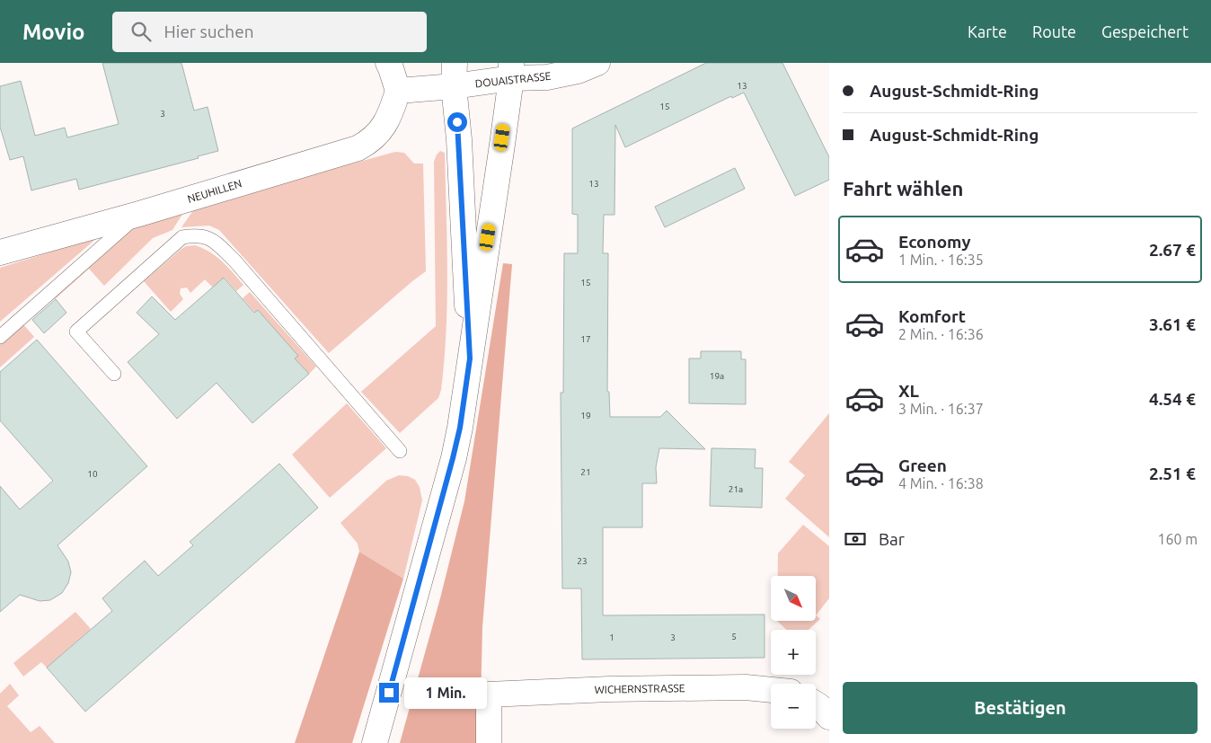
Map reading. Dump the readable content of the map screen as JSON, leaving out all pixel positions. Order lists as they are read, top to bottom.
{
  "streets": {
    "street": ["DOUAISTRASSE", "NEUHILLEN", "WICHERNSTRASSE"]
  },
  "crossings": [
    ["DOUAISTRASSE", "NEUHILLEN"]
  ],
  "house_numbers": [
    "13",
    "15",
    "3",
    "13",
    "15",
    "17",
    "19a",
    "19",
    "21",
    "10",
    "21a",
    "23",
    "5",
    "1",
    "3"
  ],
  "north": "bottom right",
  "page": {
    "header": "Movio",
    "search": "Hier suchen",
    "nav": ["Karte", "Route", "Gespeichert"],
    "banner": ["August-Schmidt-Ring", "August-Schmidt-Ring"],
    "heading": "Fahrt wählen",
    "list": [
      {
        "name": "Economy",
        "note": "1 Min. · 16:35",
        "value": "2.67 €"
      },
      {
        "name": "Komfort",
        "note": "2 Min. · 16:36",
        "value": "3.61 €"
      },
      {
        "name": "XL",
        "note": "3 Min. · 16:37",
        "value": "4.54 €"
      },
      {
        "name": "Green",
        "note": "4 Min. · 16:38",
        "value": "2.51 €"
      }
    ],
    "pay": ["Bar", "160 m"],
    "map_buttons": ["+", "−"],
    "buttons": "Bestätigen",
    "bubble": "1 Min."
  }
}
